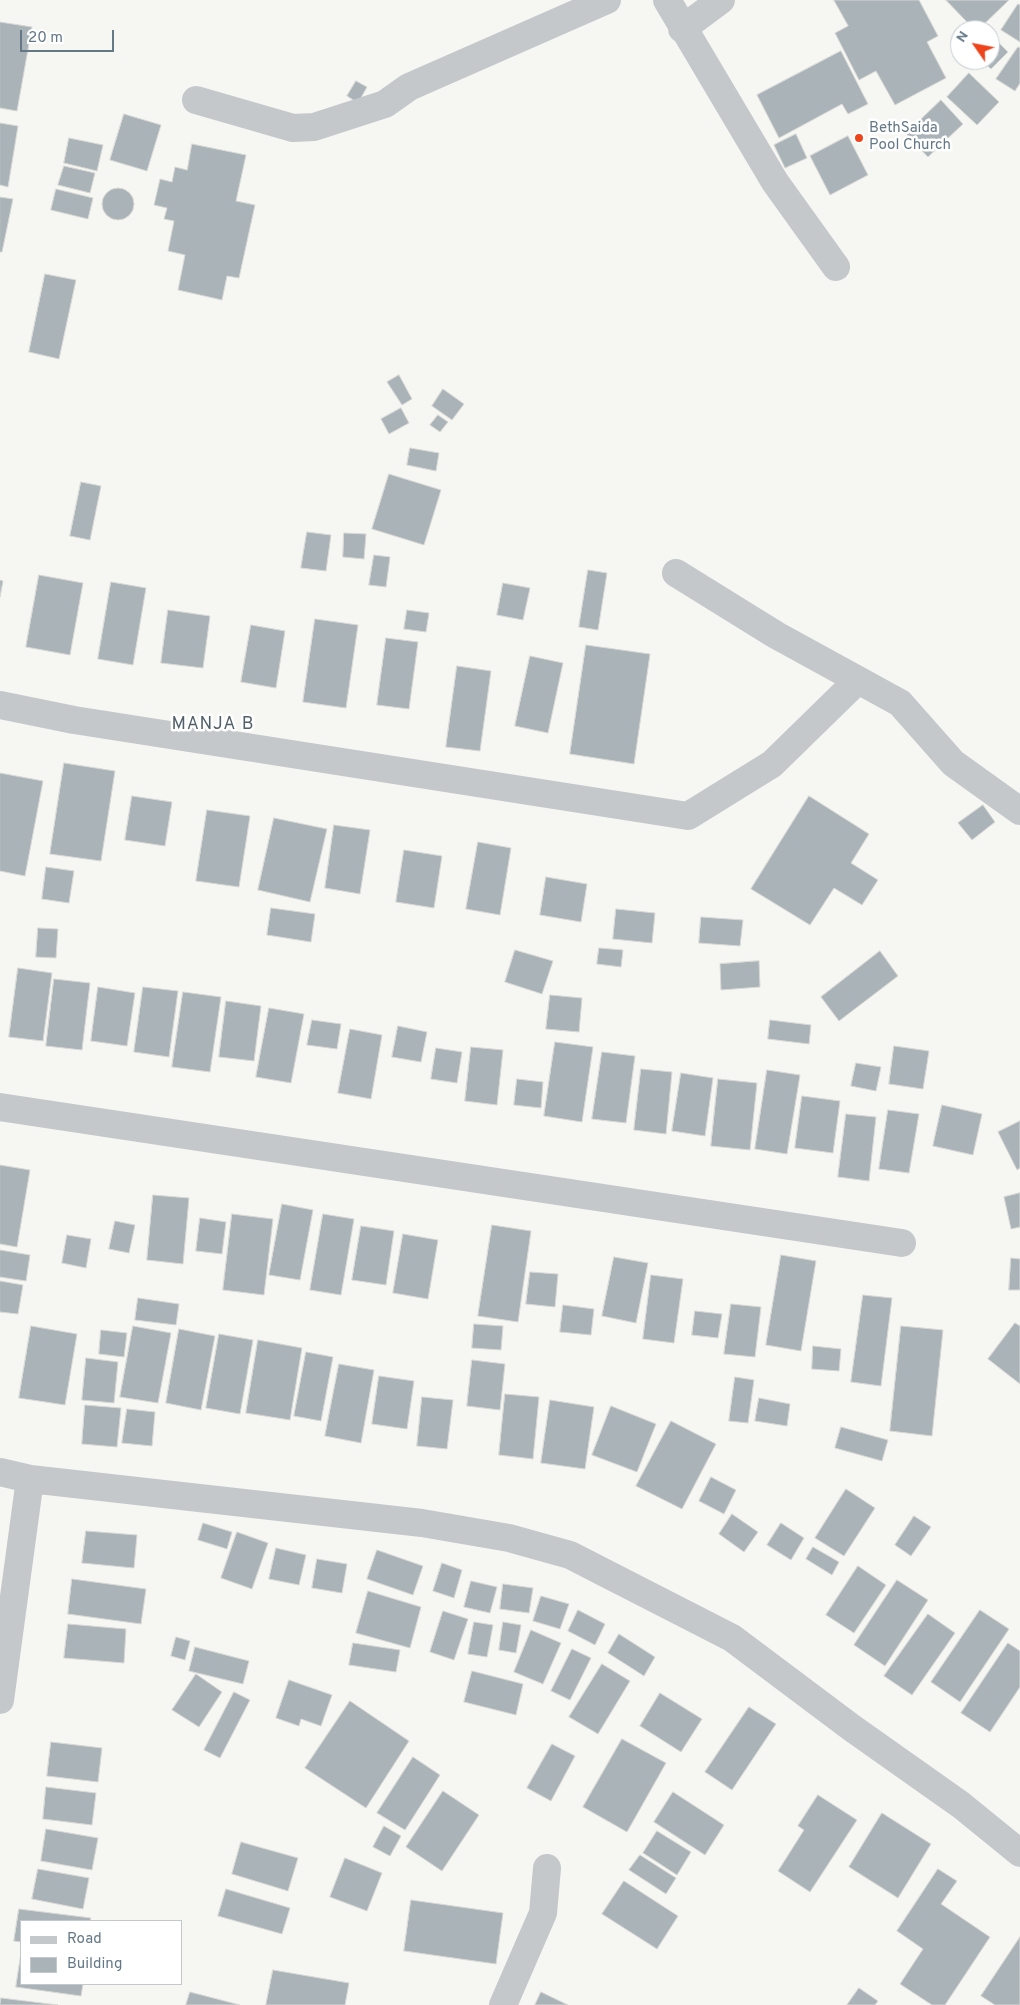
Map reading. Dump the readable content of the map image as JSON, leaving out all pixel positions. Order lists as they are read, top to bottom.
{
  "districts": ["MANJA B"],
  "places": ["BethSaida Pool Church"],
  "legend": ["Road", "Building"],
  "scale_bar": "20 m",
  "north": "top left"
}
